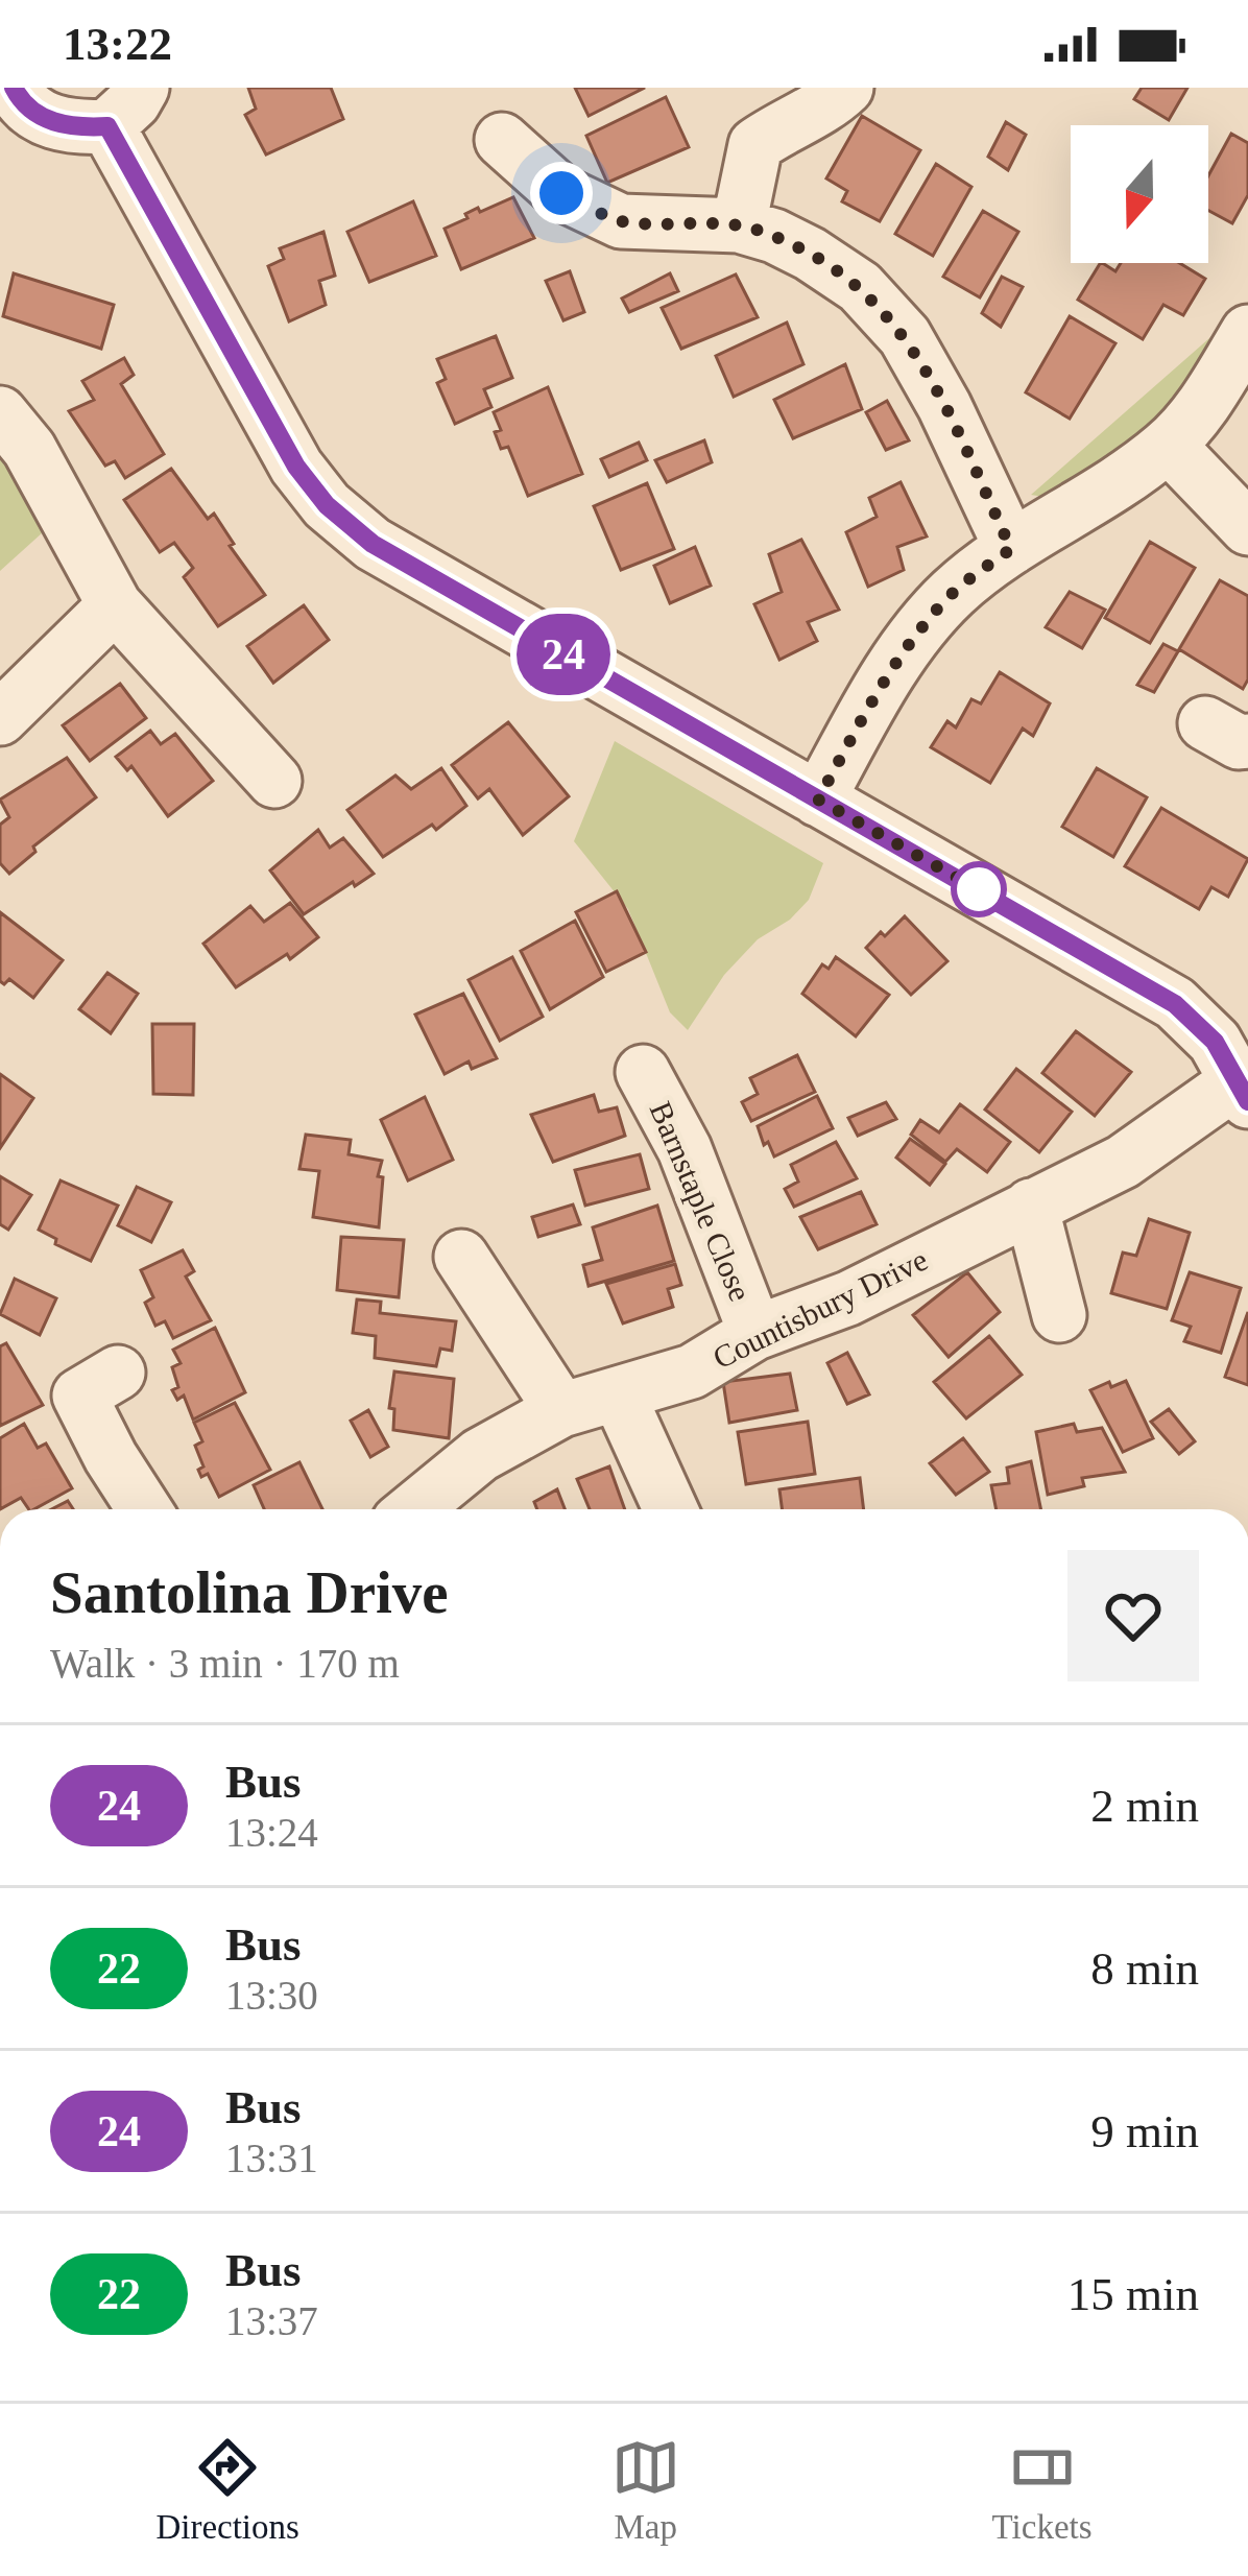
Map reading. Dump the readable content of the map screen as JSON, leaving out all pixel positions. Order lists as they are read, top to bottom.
{
  "streets": {
    "street": ["Barnstaple Close", "Countisbury Drive"]
  },
  "crossings": [
    ["Barnstaple Close", "Countisbury Drive"]
  ],
  "lines": ["bus line 24"],
  "north": "bottom",
  "page": {
    "status": "13:22",
    "on_map": "24",
    "heading": ["Santolina Drive", "Walk · 3 min · 170 m"],
    "list": [
      {
        "mark": "24",
        "name": "Bus",
        "note": "13:24",
        "value": "2 min"
      },
      {
        "mark": "22",
        "name": "Bus",
        "note": "13:30",
        "value": "8 min"
      },
      {
        "mark": "24",
        "name": "Bus",
        "note": "13:31",
        "value": "9 min"
      },
      {
        "mark": "22",
        "name": "Bus",
        "note": "13:37",
        "value": "15 min"
      }
    ],
    "tabs": ["Directions", "Map", "Tickets"]
  }
}
